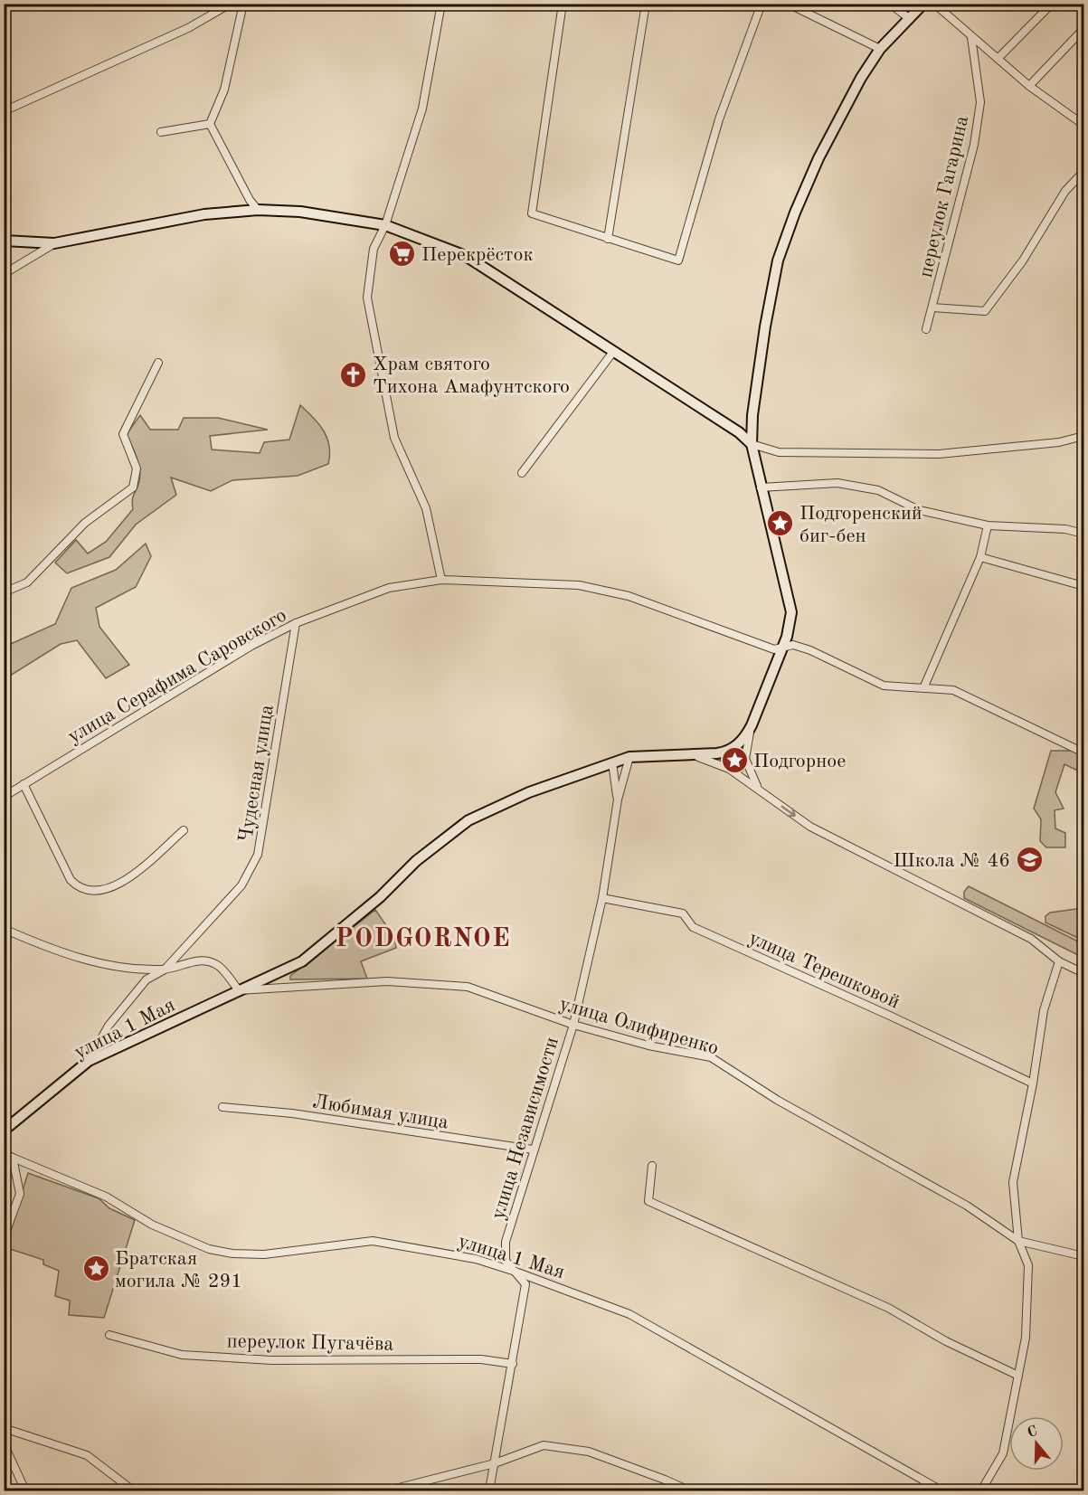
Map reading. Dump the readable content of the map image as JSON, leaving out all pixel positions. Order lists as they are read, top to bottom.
{
  "streets": {
    "street": [
      "переулок Гагарина",
      "улица Серафима Саровского",
      "Чудесная улица",
      "улица Терешковой",
      "улица Олифиренко",
      "улица 1 Мая",
      "Любимая улица",
      "улица Независимости",
      "переулок Пугачёва"
    ]
  },
  "crossings": [
    ["улица Серафима Саровского", "Чудесная улица"],
    ["Чудесная улица", "улица 1 Мая"],
    ["улица Терешковой", "улица Независимости"],
    ["улица Олифиренко", "улица 1 Мая"],
    ["улица Олифиренко", "улица Независимости"],
    ["улица 1 Мая", "улица Независимости"],
    ["Любимая улица", "улица Независимости"],
    ["улица Независимости", "переулок Пугачёва"]
  ],
  "districts": ["PODGORNOE"],
  "places": {
    "supermarket": ["Перекрёсток"],
    "church": ["Храм святого Тихона Амафунтского"],
    "place": ["Подгоренский биг-бен", "Подгорное", "Братская могила № 291"],
    "school or university": ["Школа № 46"]
  },
  "north": "top"
}
